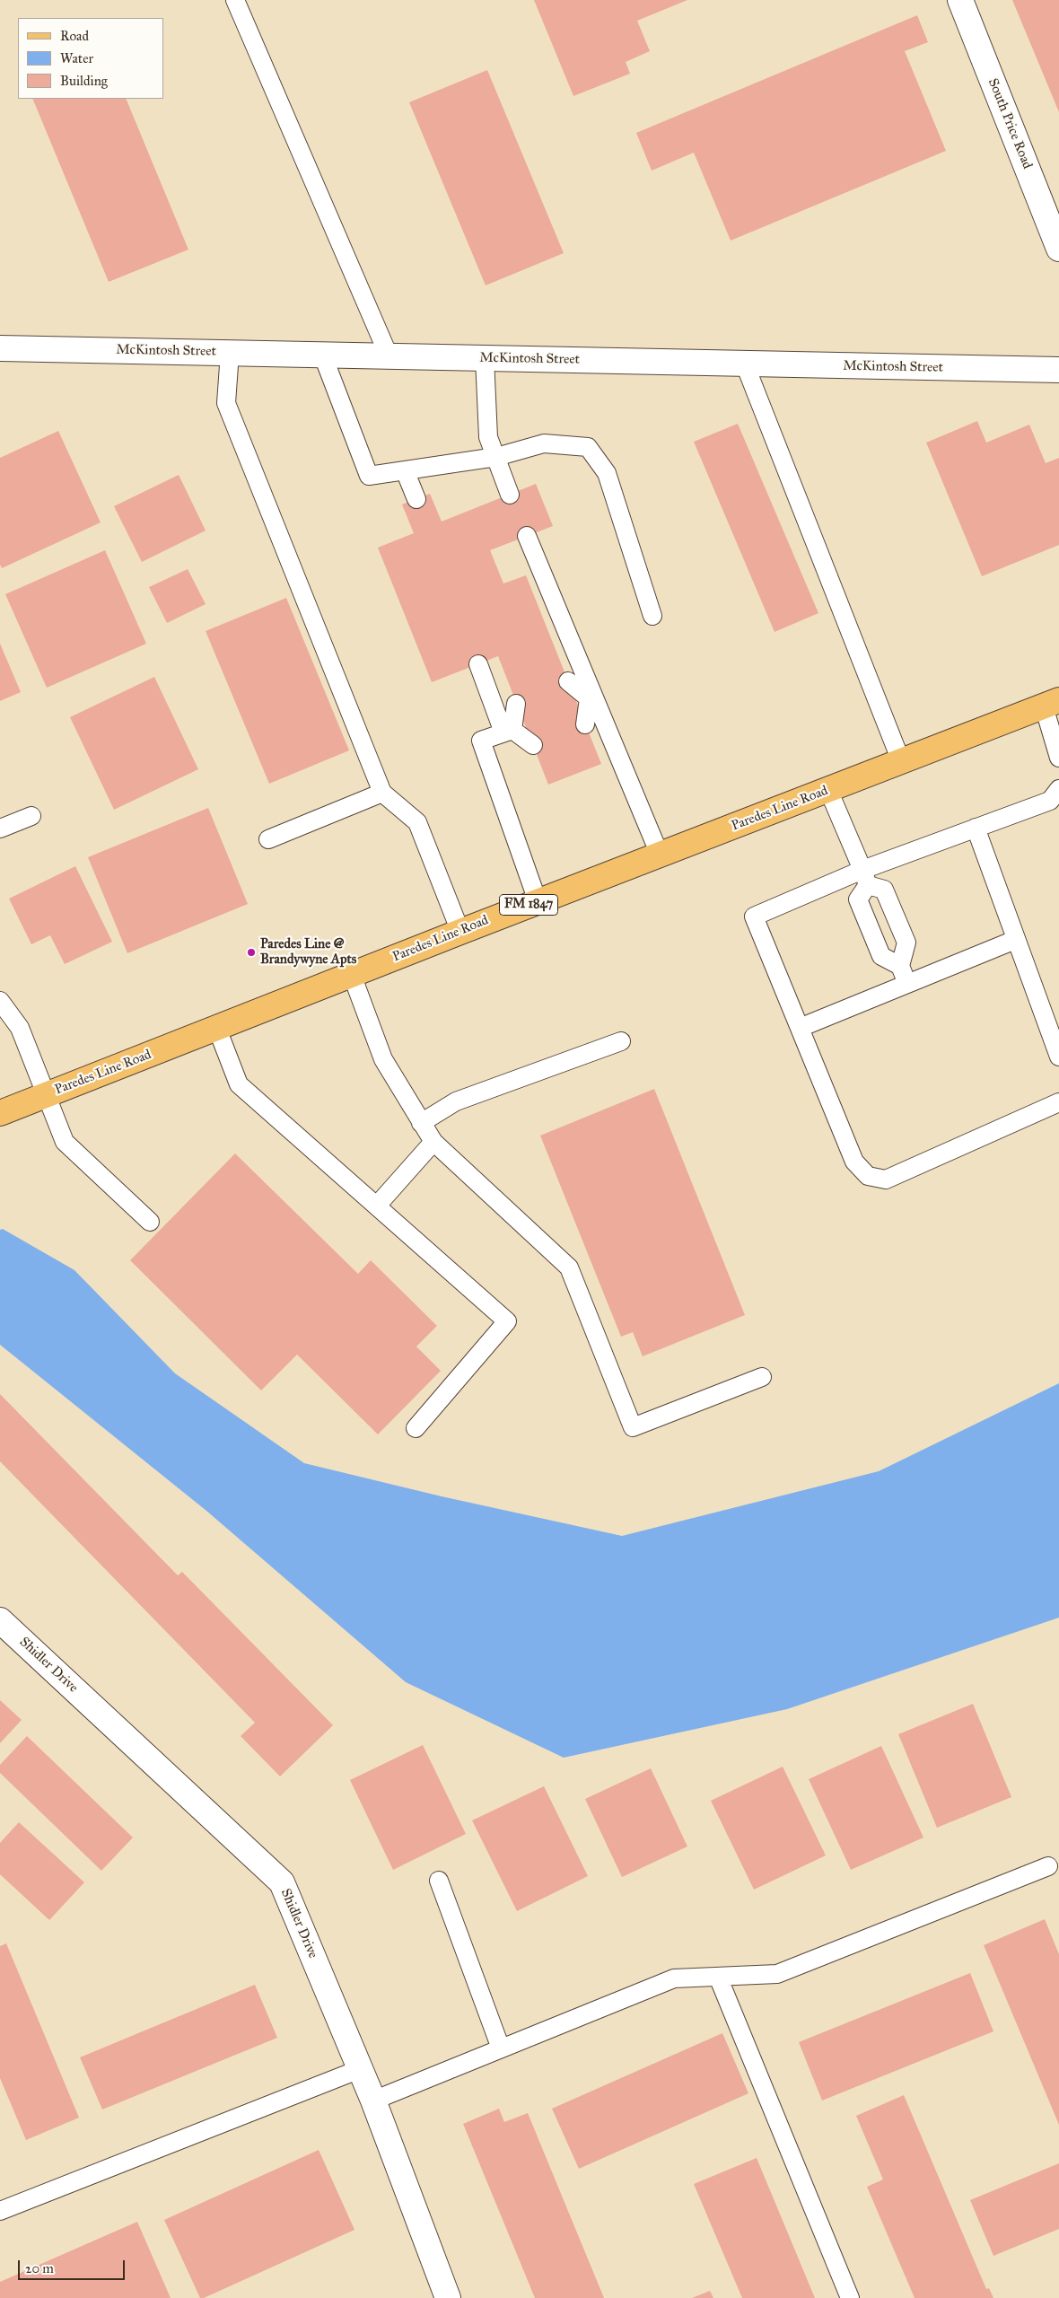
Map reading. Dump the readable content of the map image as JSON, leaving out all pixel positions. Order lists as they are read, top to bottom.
{
  "streets": {
    "main road": ["Paredes Line Road", "FM 1847"],
    "street": ["South Price Road", "McKintosh Street", "Shidler Drive"]
  },
  "places": ["Paredes Line @ Brandywyne Apts"],
  "legend": ["Road", "Water", "Building"],
  "scale_bar": "20 m"
}
